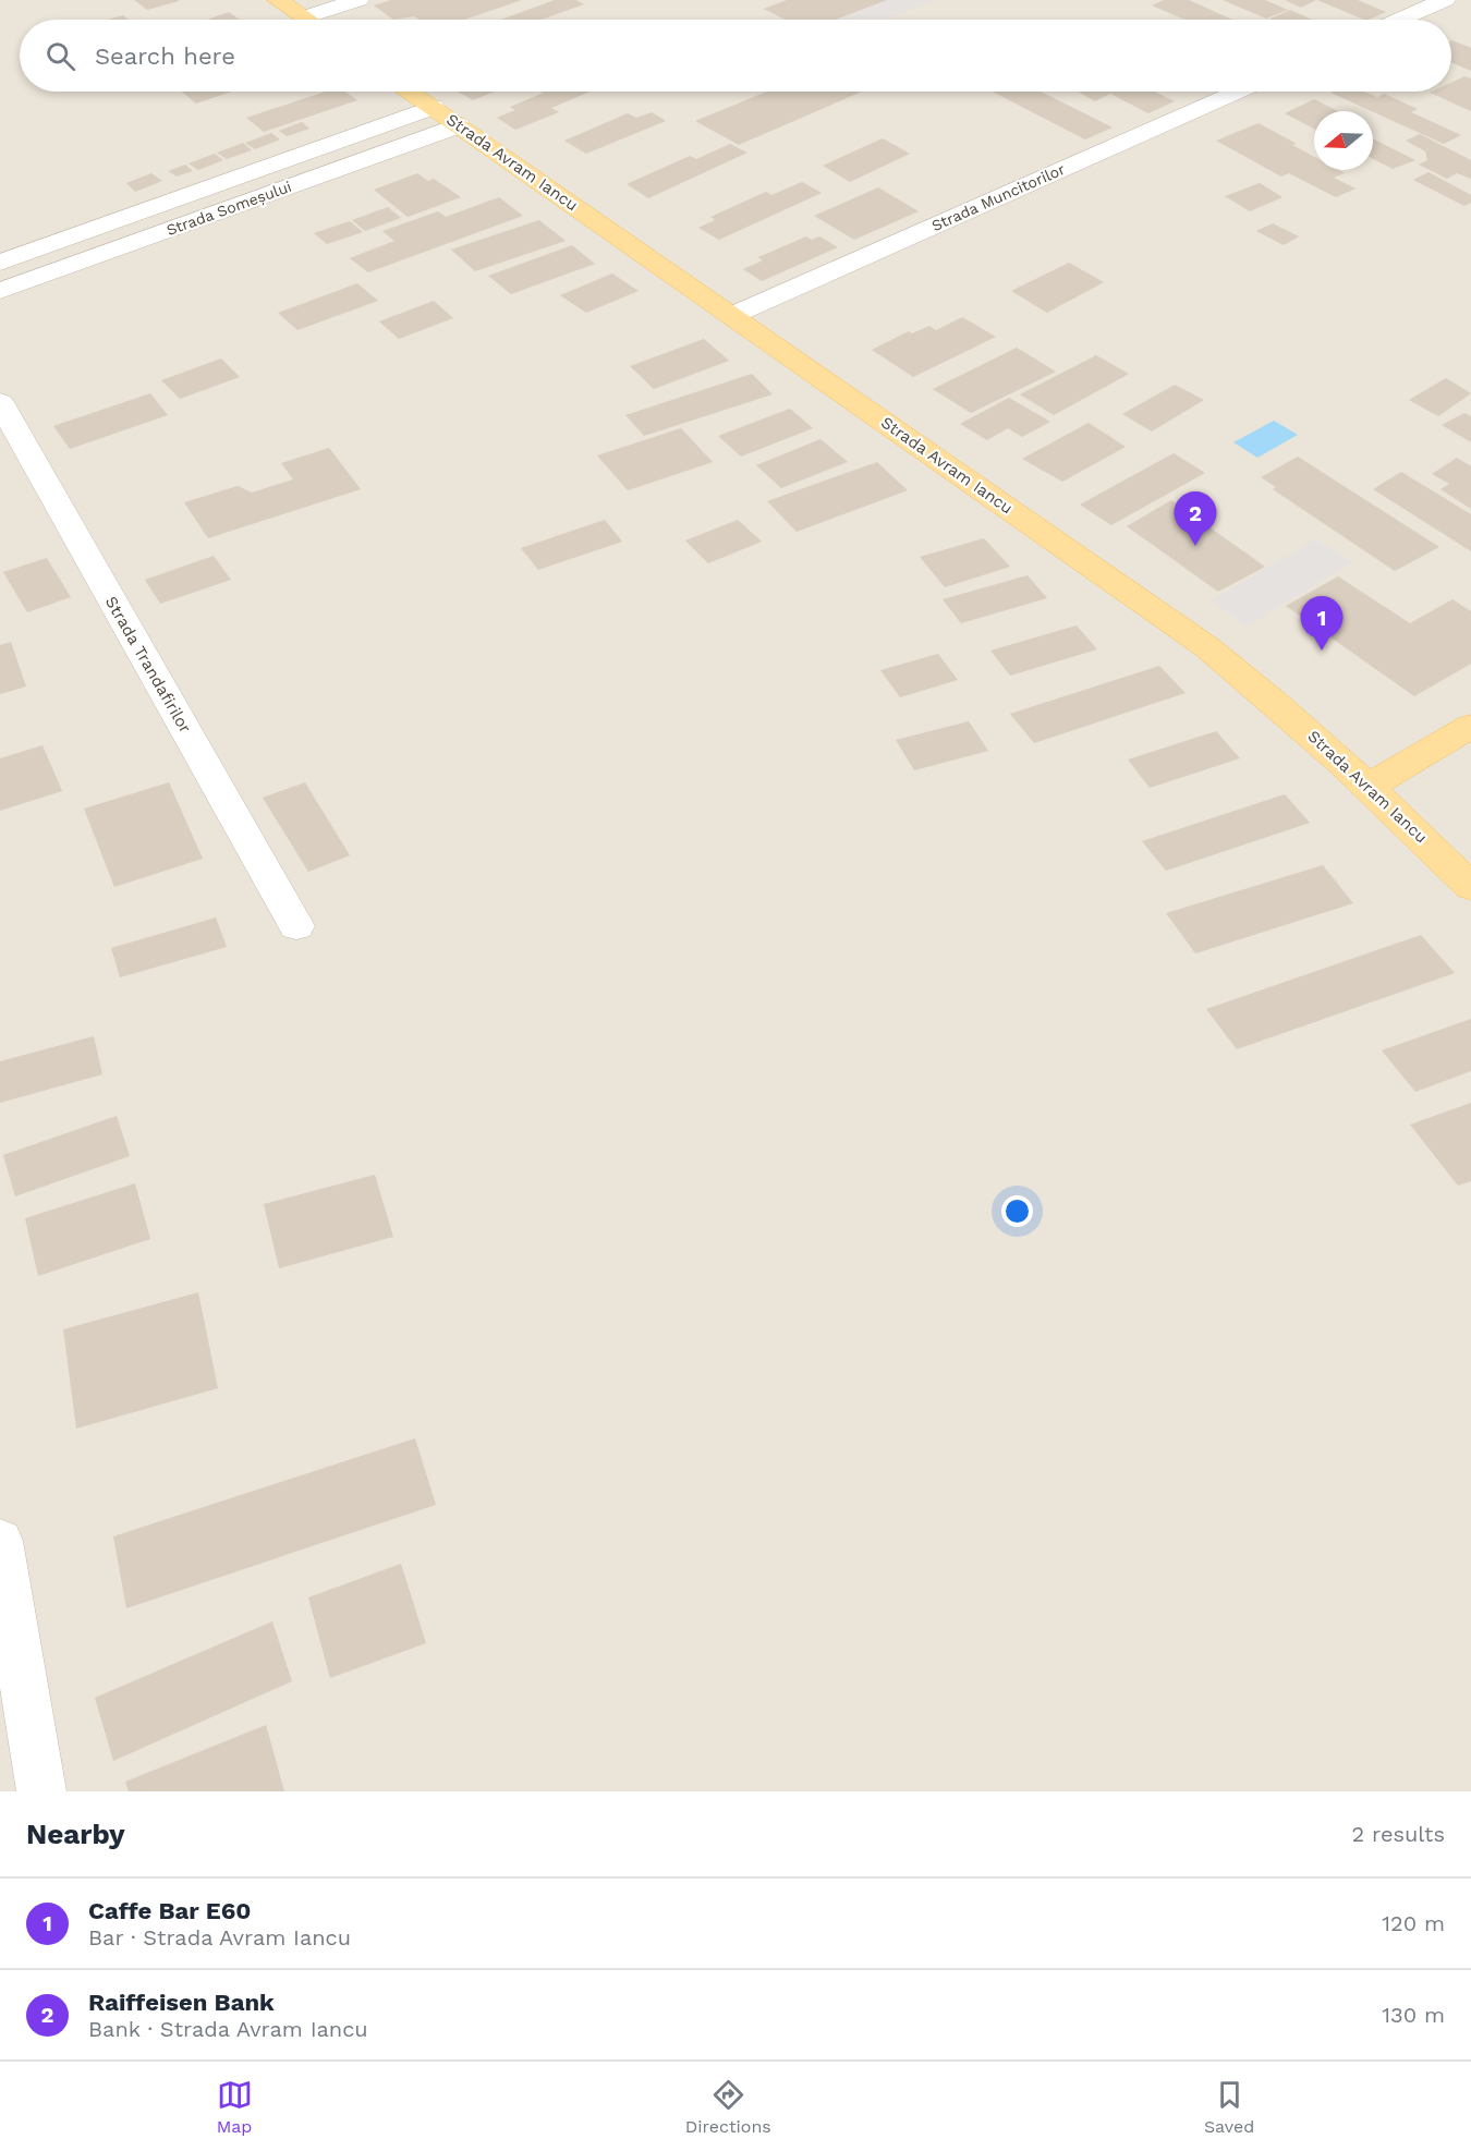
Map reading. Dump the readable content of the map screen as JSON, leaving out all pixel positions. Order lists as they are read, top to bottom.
{
  "streets": {
    "main road": ["Strada Avram Iancu"],
    "street": ["Strada Muncitorilor", "Strada Someșului", "Strada Trandafirilor"]
  },
  "crossings": [
    ["Strada Avram Iancu", "Strada Muncitorilor"],
    ["Strada Avram Iancu", "Strada Someșului"]
  ],
  "north": "left",
  "page": {
    "search": "Search here",
    "pins": ["2", "1"],
    "heading": ["Nearby", "2 results"],
    "list": [
      {
        "mark": "1",
        "name": "Caffe Bar E60",
        "note": "Bar · Strada Avram Iancu",
        "value": "120 m"
      },
      {
        "mark": "2",
        "name": "Raiffeisen Bank",
        "note": "Bank · Strada Avram Iancu",
        "value": "130 m"
      }
    ],
    "nav": ["Map", "Directions", "Saved"]
  }
}
